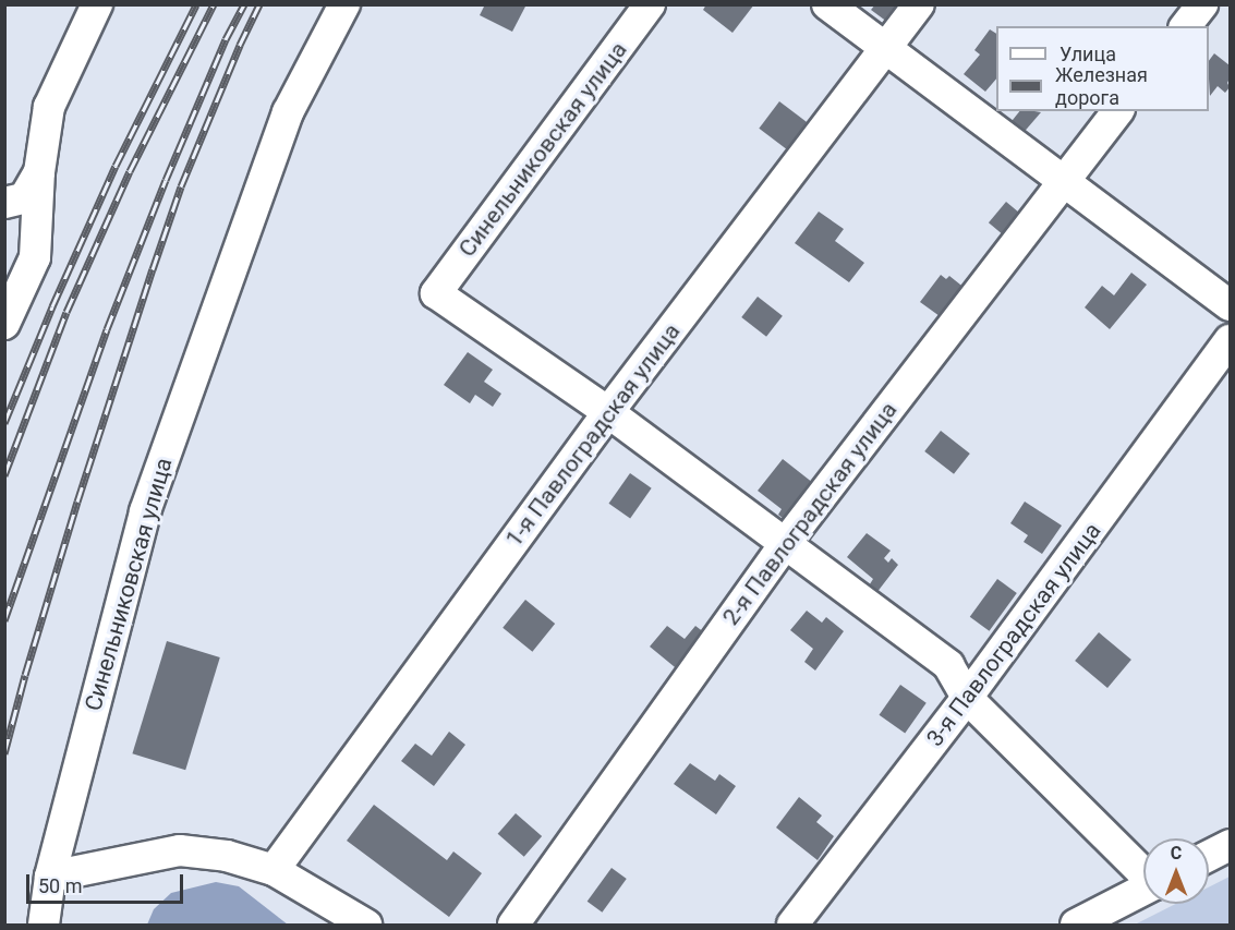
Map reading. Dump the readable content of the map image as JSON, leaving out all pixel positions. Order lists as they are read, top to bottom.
{
  "streets": {
    "street": [
      "Синельниковская улица",
      "1-я Павлоградская улица",
      "2-я Павлоградская улица",
      "3-я Павлоградская улица"
    ]
  },
  "crossings": [
    ["Синельниковская улица", "1-я Павлоградская улица"]
  ],
  "legend": ["Улица", "Железная дорога"],
  "scale_bar": "50 m",
  "north": "top"
}
